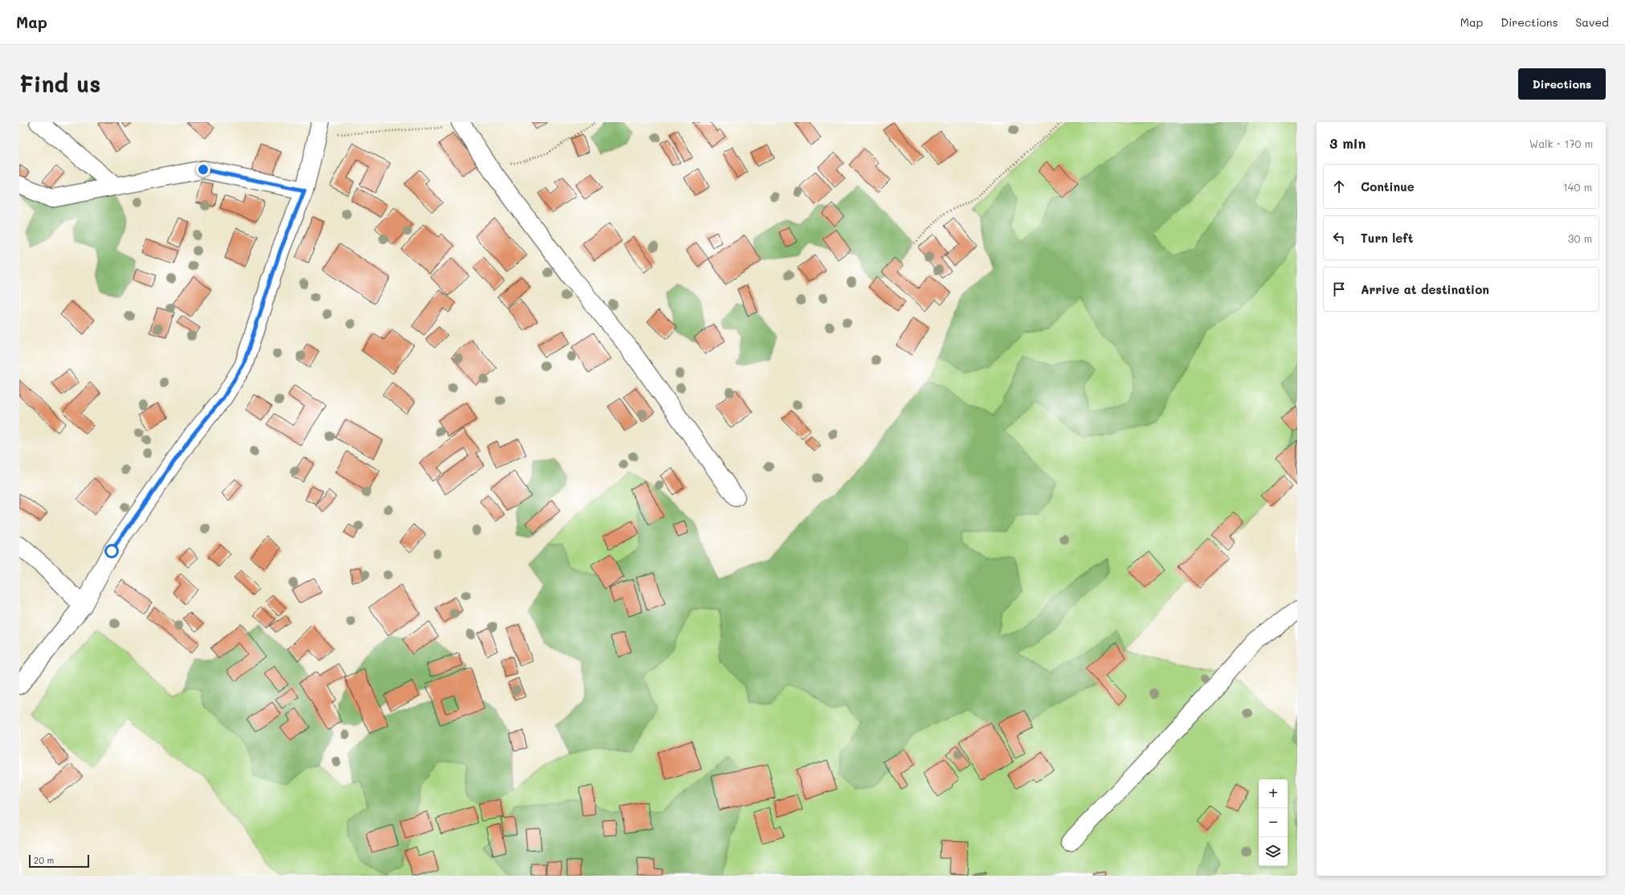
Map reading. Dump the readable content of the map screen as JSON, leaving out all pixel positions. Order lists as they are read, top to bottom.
{
  "scale_bar": "20 m",
  "page": {
    "header": "Map",
    "nav": ["Map", "Directions", "Saved"],
    "buttons": "Directions",
    "title": "Find us",
    "heading": ["3 min", "Walk · 170 m"],
    "list": [
      ["Continue", "140 m"],
      ["Turn left", "30 m"],
      "Arrive at destination"
    ],
    "map_buttons": ["+", "−"],
    "scale": "20 m"
  }
}
